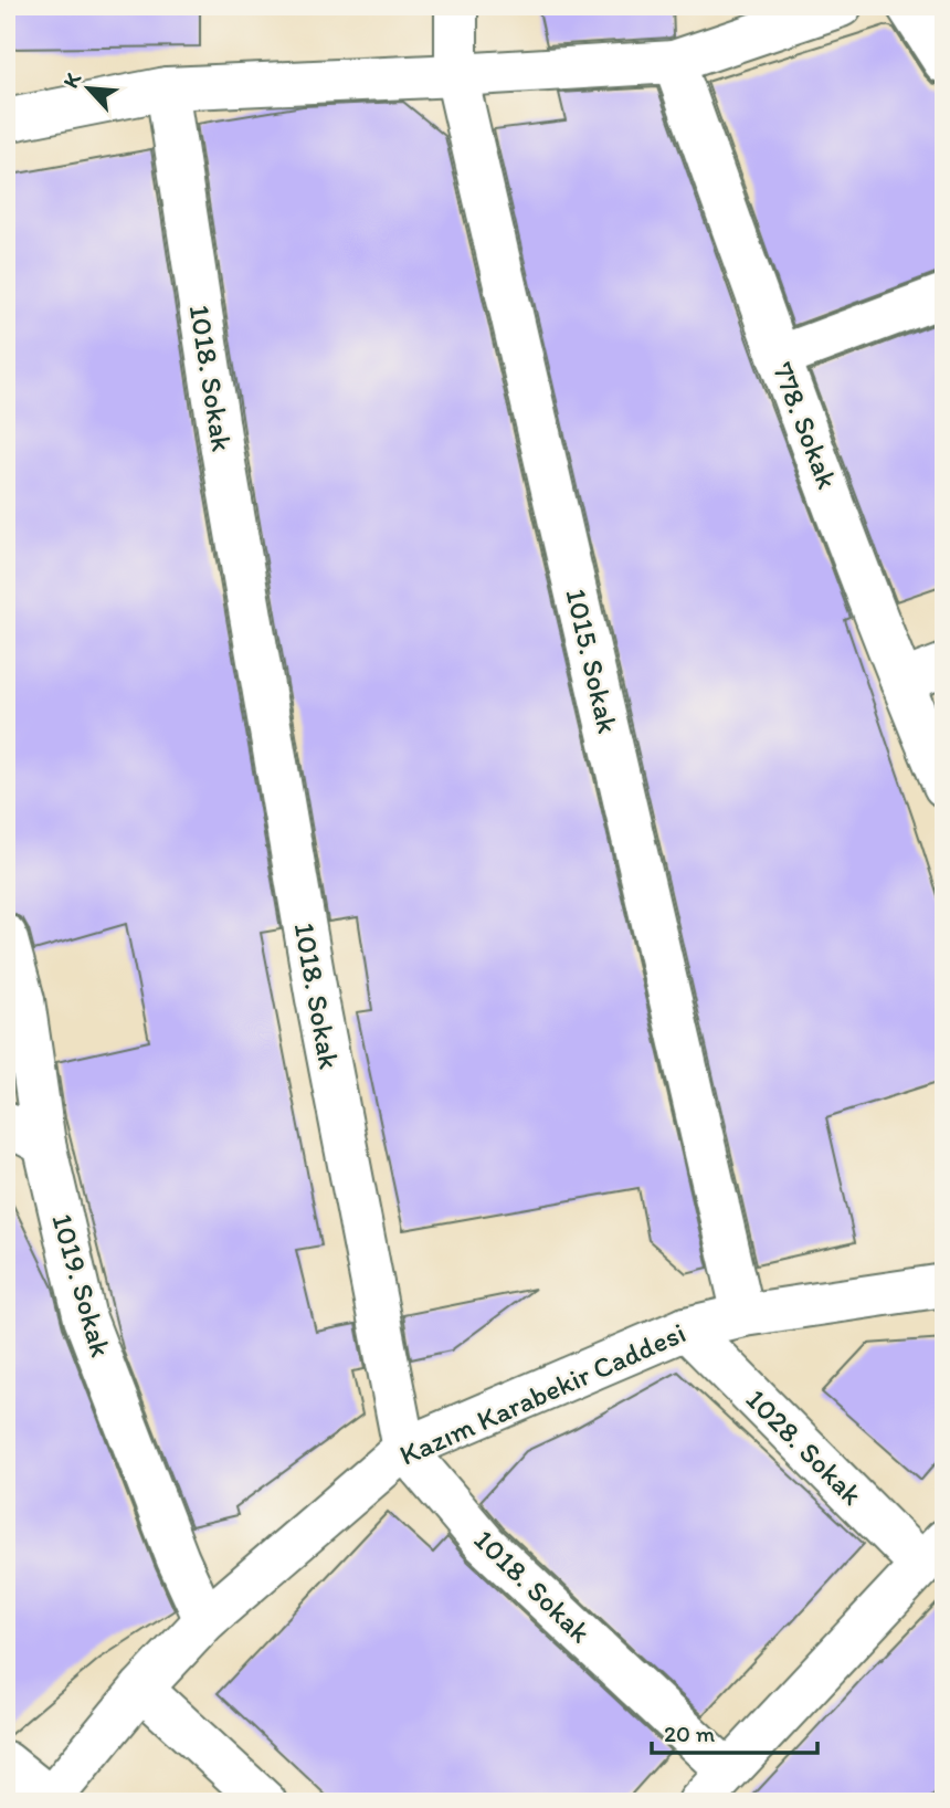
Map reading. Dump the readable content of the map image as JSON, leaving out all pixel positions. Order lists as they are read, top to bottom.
{
  "streets": {
    "street": [
      "1018. Sokak",
      "778. Sokak",
      "1015. Sokak",
      "1019. Sokak",
      "Kazım Karabekir Caddesi",
      "1028. Sokak"
    ]
  },
  "crossings": [
    ["1018. Sokak", "Kazım Karabekir Caddesi"],
    ["1015. Sokak", "Kazım Karabekir Caddesi"],
    ["1019. Sokak", "Kazım Karabekir Caddesi"],
    ["Kazım Karabekir Caddesi", "1028. Sokak"]
  ],
  "scale_bar": "20 m",
  "north": "top left"
}
